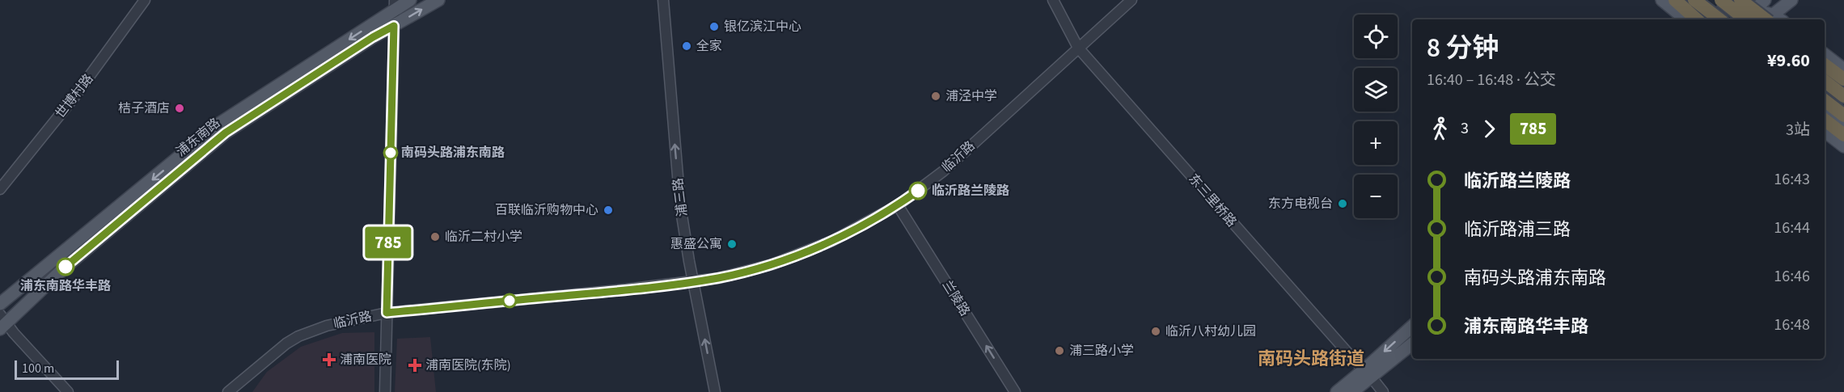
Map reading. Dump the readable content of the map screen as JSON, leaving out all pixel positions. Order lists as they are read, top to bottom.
{
  "streets": {
    "main road": ["浦东南路"],
    "street": [
      "世博村路",
      "临沂路",
      "浦三路",
      "东三里桥路",
      "兰陵路"
    ]
  },
  "crossings": [
    ["临沂路", "浦三路"],
    ["临沂路", "东三里桥路"],
    ["临沂路", "兰陵路"]
  ],
  "one_way": ["浦三路", "兰陵路"],
  "districts": ["南码头路街道"],
  "places": {
    "other": [
      "银亿滨江中心",
      "全家",
      "浦泾中学",
      "桔子酒店",
      "南码头路浦东南路",
      "临沂路兰陵路",
      "东方电视台",
      "百联临沂购物中心",
      "临沂二村小学",
      "惠盛公寓",
      "浦东南路华丰路",
      "临沂八村幼儿园",
      "浦三路小学"
    ],
    "health": ["浦南医院", "浦南医院(东院)"]
  },
  "lines": ["bus line 785"],
  "scale_bar": "100 m",
  "page": {
    "on_map": "785",
    "map_buttons": ["+", "−"],
    "heading": ["8 分钟", "16:40 – 16:48 · 公交", "¥9.60"],
    "legs": ["3", "785", "3站"],
    "list": [
      {
        "name": "临沂路兰陵路",
        "value": "16:43"
      },
      {
        "name": "临沂路浦三路",
        "value": "16:44"
      },
      {
        "name": "南码头路浦东南路",
        "value": "16:46"
      },
      {
        "name": "浦东南路华丰路",
        "value": "16:48"
      }
    ],
    "scale": "100 m"
  }
}
